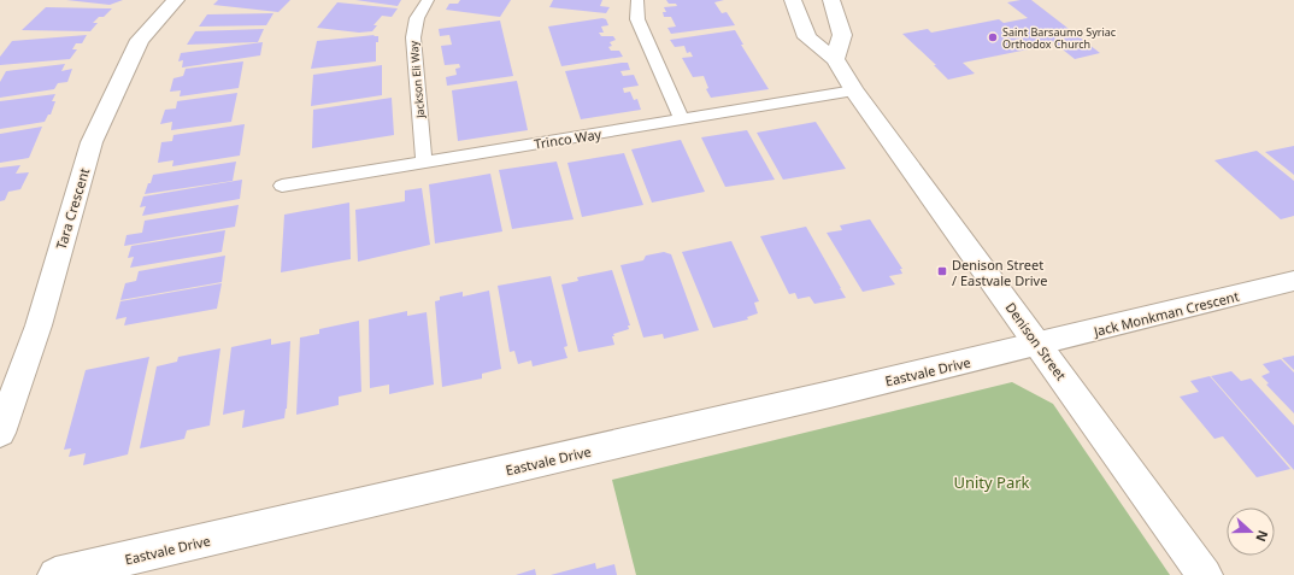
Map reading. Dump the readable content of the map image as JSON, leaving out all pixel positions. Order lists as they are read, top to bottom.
{
  "streets": {
    "street": [
      "Tara Crescent",
      "Jack Monkman Crescent",
      "Denison Street",
      "Eastvale Drive"
    ],
    "lane": ["Jackson Eli Way", "Trinco Way"]
  },
  "crossings": [
    ["Jackson Eli Way", "Trinco Way"],
    ["Trinco Way", "Denison Street"],
    ["Jack Monkman Crescent", "Denison Street"],
    ["Jack Monkman Crescent", "Eastvale Drive"],
    ["Denison Street", "Eastvale Drive"]
  ],
  "parks": ["Unity Park"],
  "places": {
    "other": ["Saint Barsaumo Syriac Orthodox Church"],
    "transit": ["Denison Street / Eastvale Drive"]
  },
  "north": "right"
}
